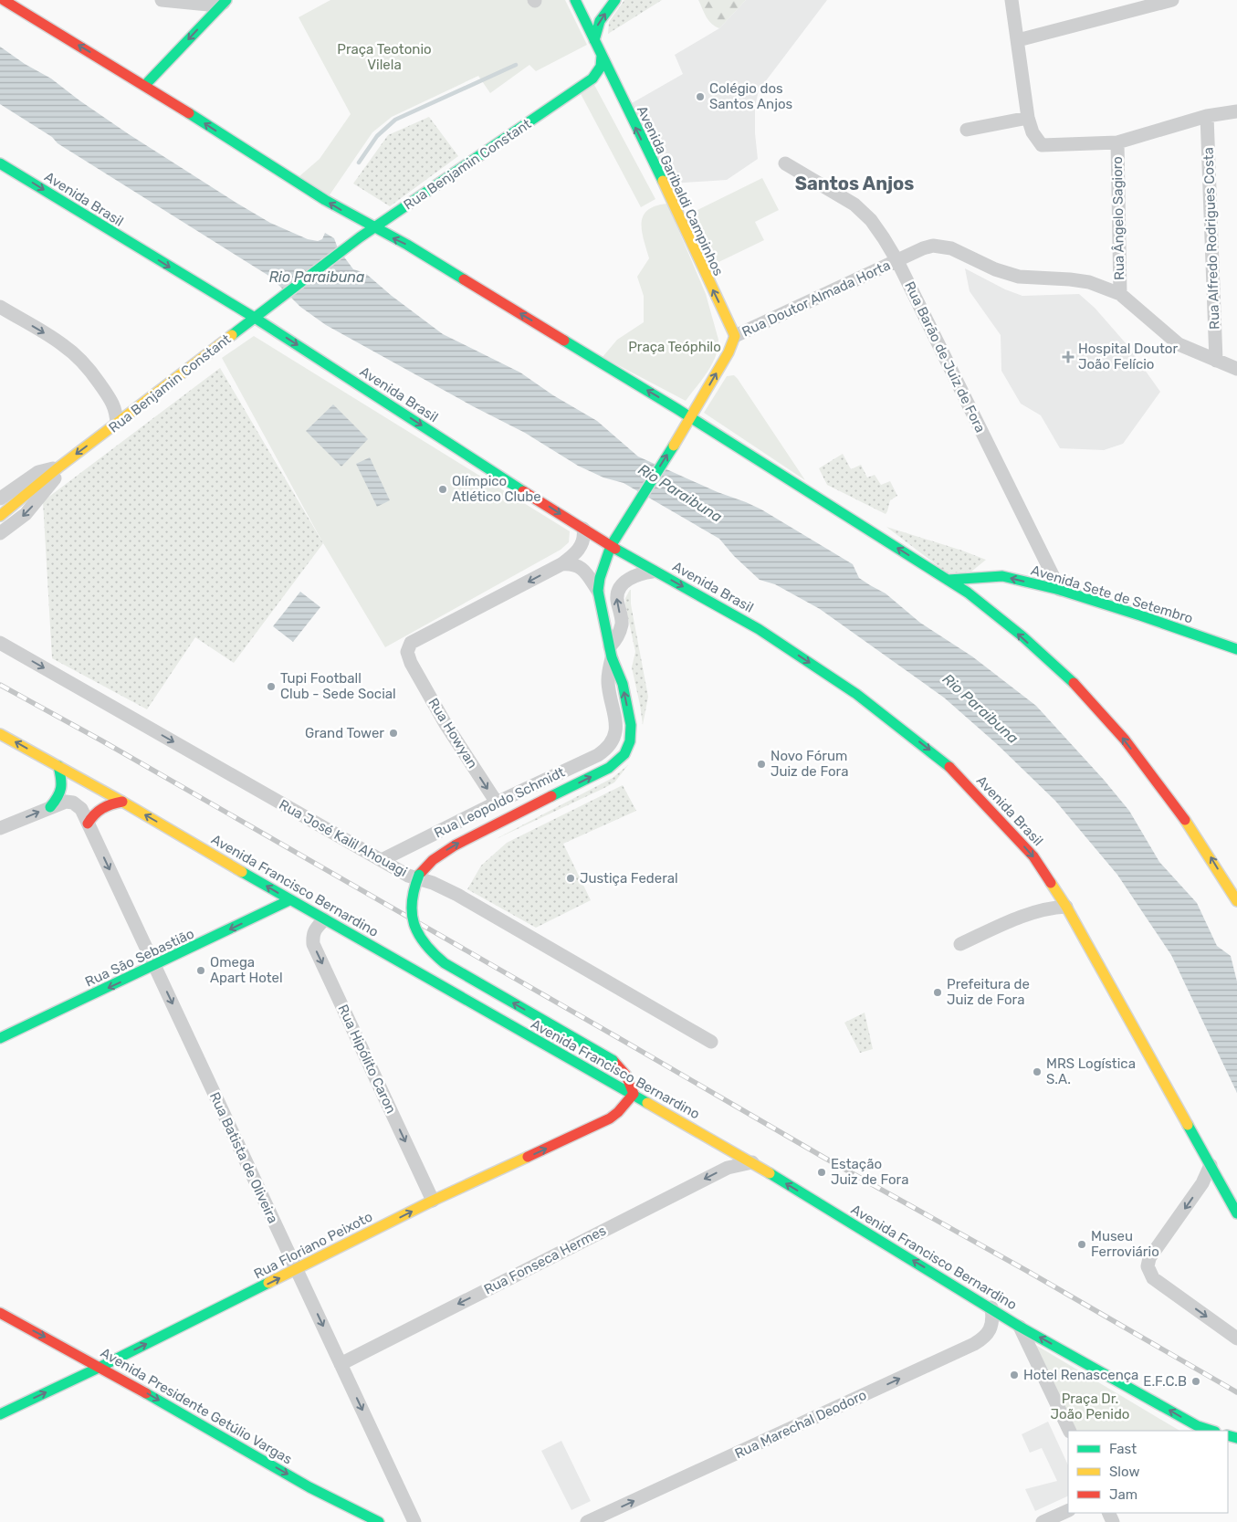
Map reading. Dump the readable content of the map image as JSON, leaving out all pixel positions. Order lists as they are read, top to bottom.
{
  "streets": {
    "main road": [
      "Rua Benjamin Constant",
      "Avenida Garibaldi Campinhos",
      "Avenida Brasil",
      "Avenida Sete de Setembro",
      "Avenida Francisco Bernardino",
      "Rua São Sebastião",
      "Rua Floriano Peixoto",
      "Avenida Presidente Getúlio Vargas"
    ],
    "street": [
      "Rua Ângelo Sagioro",
      "Rua Alfredo Rodrigues Costa",
      "Rua Doutor Almada Horta",
      "Rua Barão de Juiz de Fora",
      "Rua Howyan",
      "Rua Leopoldo Schmidt",
      "Rua José Kalil Ahouagi",
      "Rua Hipólito Caron",
      "Rua Batista de Oliveira",
      "Rua Fonseca Hermes",
      "Rua Marechal Deodoro"
    ]
  },
  "crossings": [
    ["Rua Benjamin Constant", "Avenida Brasil"],
    ["Avenida Garibaldi Campinhos", "Rua Doutor Almada Horta"],
    ["Rua Ângelo Sagioro", "Rua Doutor Almada Horta"],
    ["Rua Alfredo Rodrigues Costa", "Rua Doutor Almada Horta"],
    ["Rua Doutor Almada Horta", "Rua Barão de Juiz de Fora"],
    ["Rua Barão de Juiz de Fora", "Avenida Sete de Setembro"],
    ["Rua Howyan", "Rua Leopoldo Schmidt"],
    ["Rua Leopoldo Schmidt", "Rua José Kalil Ahouagi"],
    ["Avenida Francisco Bernardino", "Rua São Sebastião"],
    ["Avenida Francisco Bernardino", "Rua Hipólito Caron"],
    ["Avenida Francisco Bernardino", "Rua Floriano Peixoto"],
    ["Avenida Francisco Bernardino", "Rua Fonseca Hermes"],
    ["Avenida Francisco Bernardino", "Rua Marechal Deodoro"],
    ["Rua São Sebastião", "Rua Batista de Oliveira"],
    ["Rua Hipólito Caron", "Rua Floriano Peixoto"],
    ["Rua Batista de Oliveira", "Rua Floriano Peixoto"],
    ["Rua Batista de Oliveira", "Rua Fonseca Hermes"],
    ["Rua Floriano Peixoto", "Avenida Presidente Getúlio Vargas"]
  ],
  "one_way": [
    "Avenida Garibaldi Campinhos",
    "Avenida Brasil",
    "Avenida Sete de Setembro",
    "Rua José Kalil Ahouagi",
    "Avenida Francisco Bernardino",
    "Rua São Sebastião",
    "Rua Hipólito Caron",
    "Rua Batista de Oliveira",
    "Rua Floriano Peixoto",
    "Rua Fonseca Hermes",
    "Avenida Presidente Getúlio Vargas",
    "Rua Marechal Deodoro"
  ],
  "districts": ["Santos Anjos"],
  "water": ["Rio Paraibuna"],
  "parks": ["Praça Teotonio Vilela", "Praça Teóphilo", "Praça Dr. João Penido"],
  "places": {
    "other": [
      "Colégio dos Santos Anjos",
      "Olímpico Atlético Clube",
      "Tupi Football Club - Sede Social",
      "Grand Tower",
      "Novo Fórum Juiz de Fora",
      "Justiça Federal",
      "Omega Apart Hotel",
      "Prefeitura de Juiz de Fora",
      "MRS Logística S.A.",
      "Estação Juiz de Fora",
      "Museu Ferroviário",
      "Hotel Renascença",
      "E.F.C.B"
    ],
    "health": ["Hospital Doutor João Felício"]
  },
  "legend": ["Fast", "Slow", "Jam"]
}
